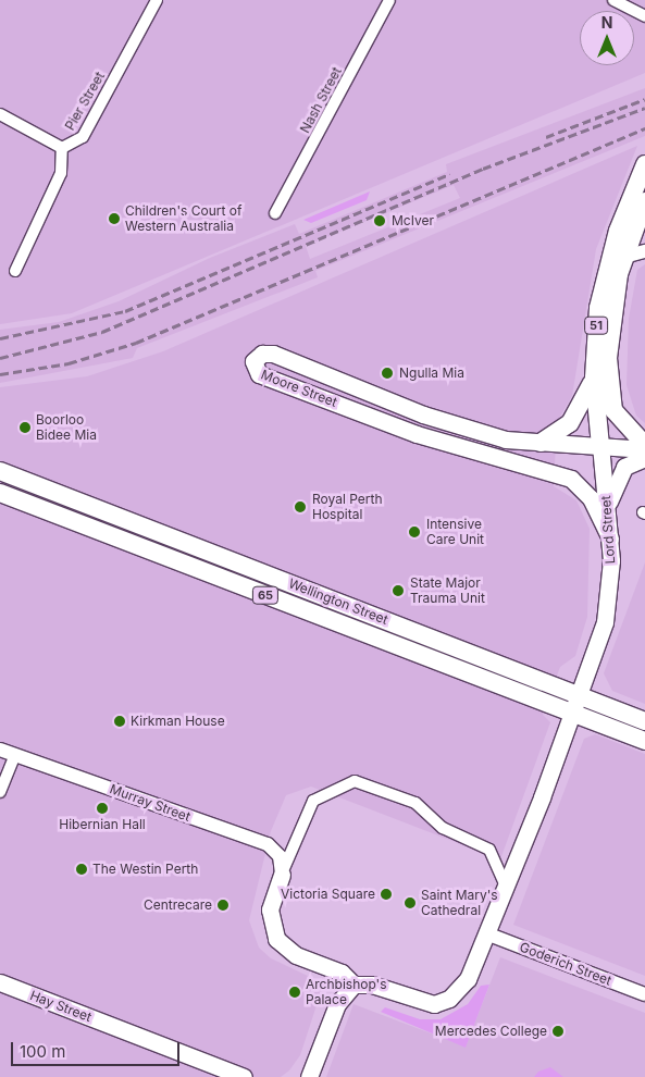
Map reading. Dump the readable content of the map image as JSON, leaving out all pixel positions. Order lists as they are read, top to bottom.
{
  "streets": {
    "main road": [
      "51",
      "Moore Street",
      "Lord Street",
      "65",
      "Wellington Street",
      "Hay Street"
    ],
    "street": [
      "Nash Street",
      "Pier Street",
      "Murray Street",
      "Goderich Street"
    ]
  },
  "crossings": [
    ["Moore Street", "Lord Street"],
    ["Lord Street", "Wellington Street"]
  ],
  "places": [
    "Children's Court of Western Australia",
    "McIver",
    "Ngulla Mia",
    "Boorloo Bidee Mia",
    "Royal Perth Hospital",
    "Intensive Care Unit",
    "State Major Trauma Unit",
    "Kirkman House",
    "Hibernian Hall",
    "The Westin Perth",
    "Victoria Square",
    "Saint Mary's Cathedral",
    "Centrecare",
    "Archbishop's Palace",
    "Mercedes College"
  ],
  "scale_bar": "100 m",
  "north": "top"
}
